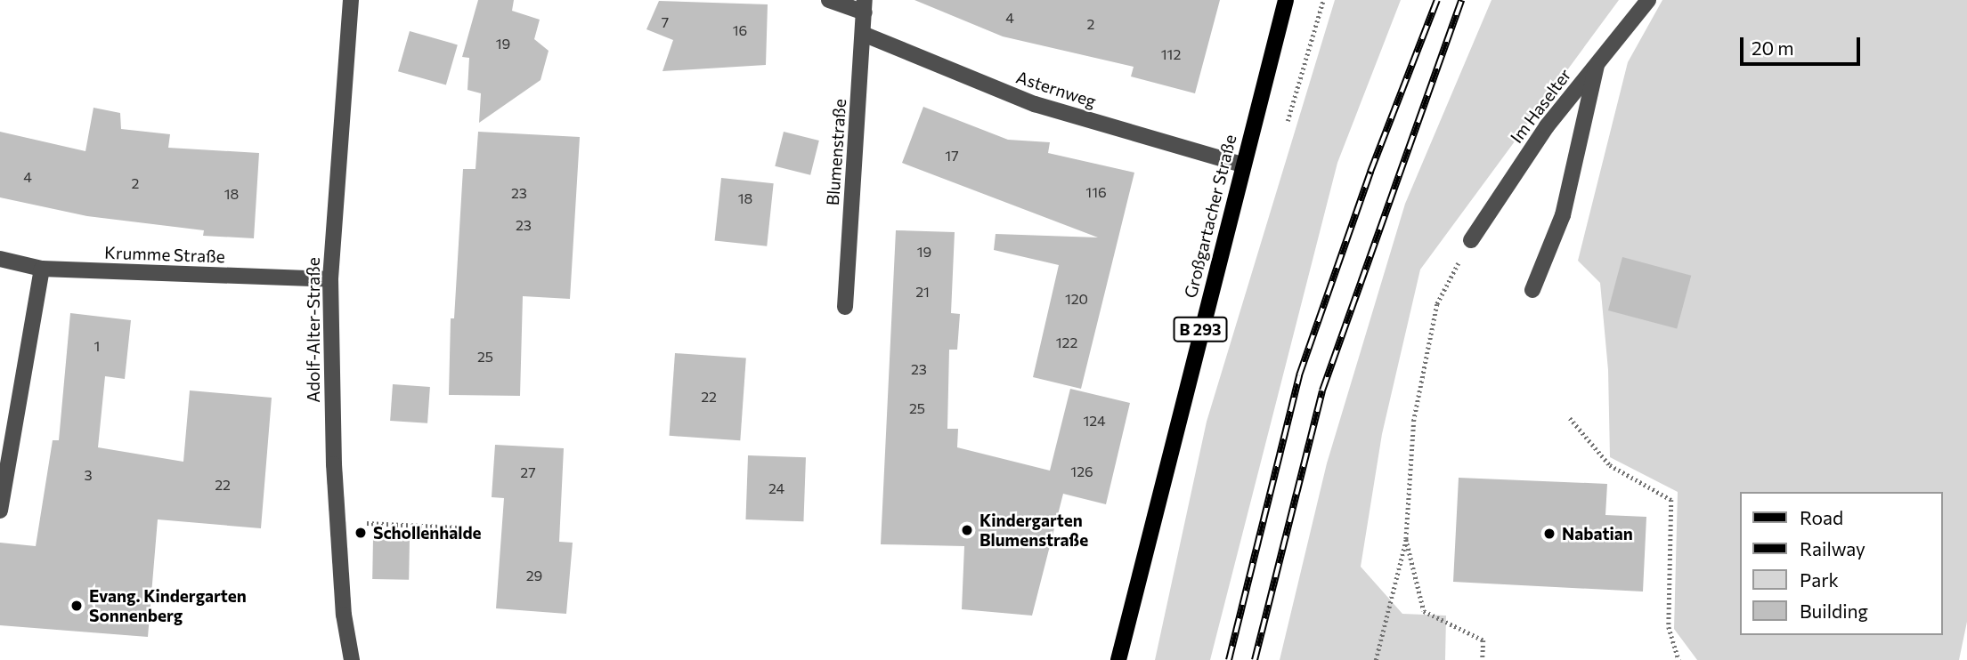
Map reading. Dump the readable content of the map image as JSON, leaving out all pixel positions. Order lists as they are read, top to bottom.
{
  "streets": {
    "main road": ["Großgartacher Straße", "B 293"],
    "street": [
      "Asternweg",
      "Im Haselter",
      "Blumenstraße",
      "Krumme Straße",
      "Adolf-Alter-Straße"
    ]
  },
  "crossings": [
    ["Asternweg", "Blumenstraße"],
    ["Asternweg", "Großgartacher Straße"],
    ["Krumme Straße", "Adolf-Alter-Straße"]
  ],
  "places": [
    "Kindergarten Blumenstraße",
    "Schollenhalde",
    "Nabatian",
    "Evang. Kindergarten Sonnenberg"
  ],
  "house_numbers": [
    "4",
    "7",
    "2",
    "16",
    "19",
    "112",
    "17",
    "4",
    "2",
    "116",
    "23",
    "18",
    "18",
    "23",
    "19",
    "21",
    "120",
    "122",
    "1",
    "25",
    "23",
    "22",
    "25",
    "124",
    "126",
    "27",
    "3",
    "22",
    "24",
    "29"
  ],
  "legend": [
    "Road",
    "Railway",
    "Park",
    "Building"
  ],
  "scale_bar": "20 m"
}
